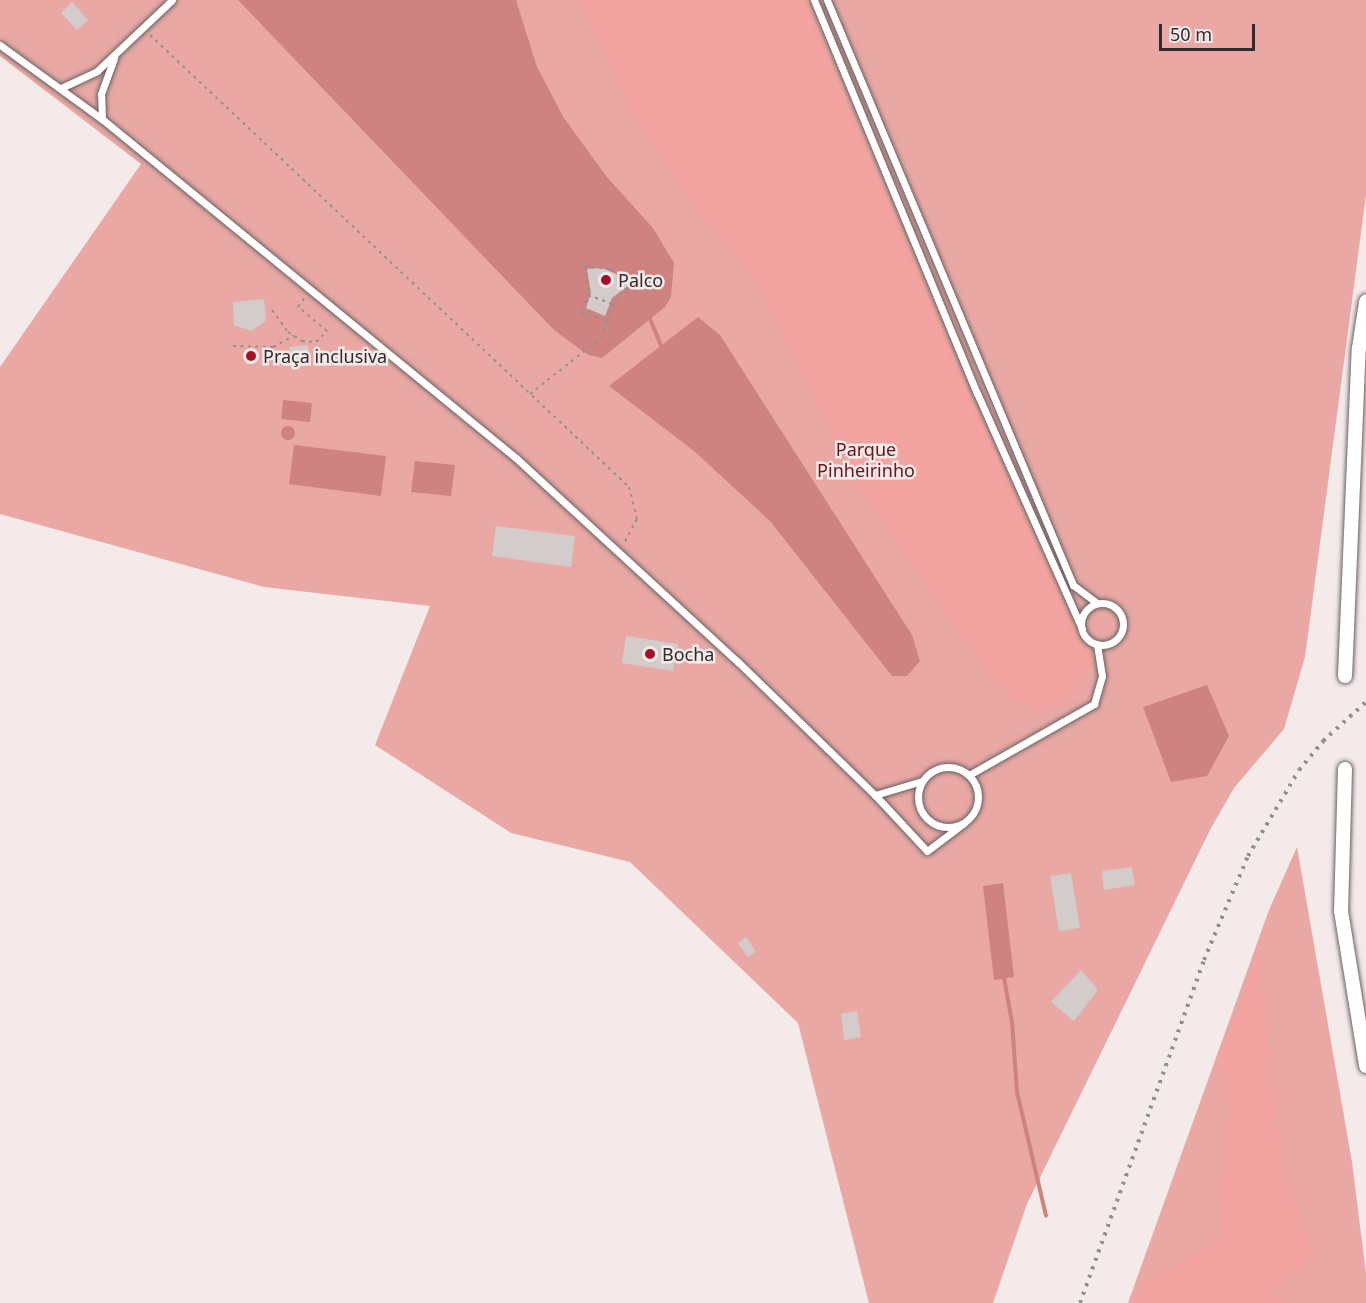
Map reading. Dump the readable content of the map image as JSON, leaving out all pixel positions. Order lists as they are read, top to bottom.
{
  "parks": ["Parque Pinheirinho"],
  "places": ["Palco", "Praça inclusiva", "Bocha"],
  "scale_bar": "50 m"
}
